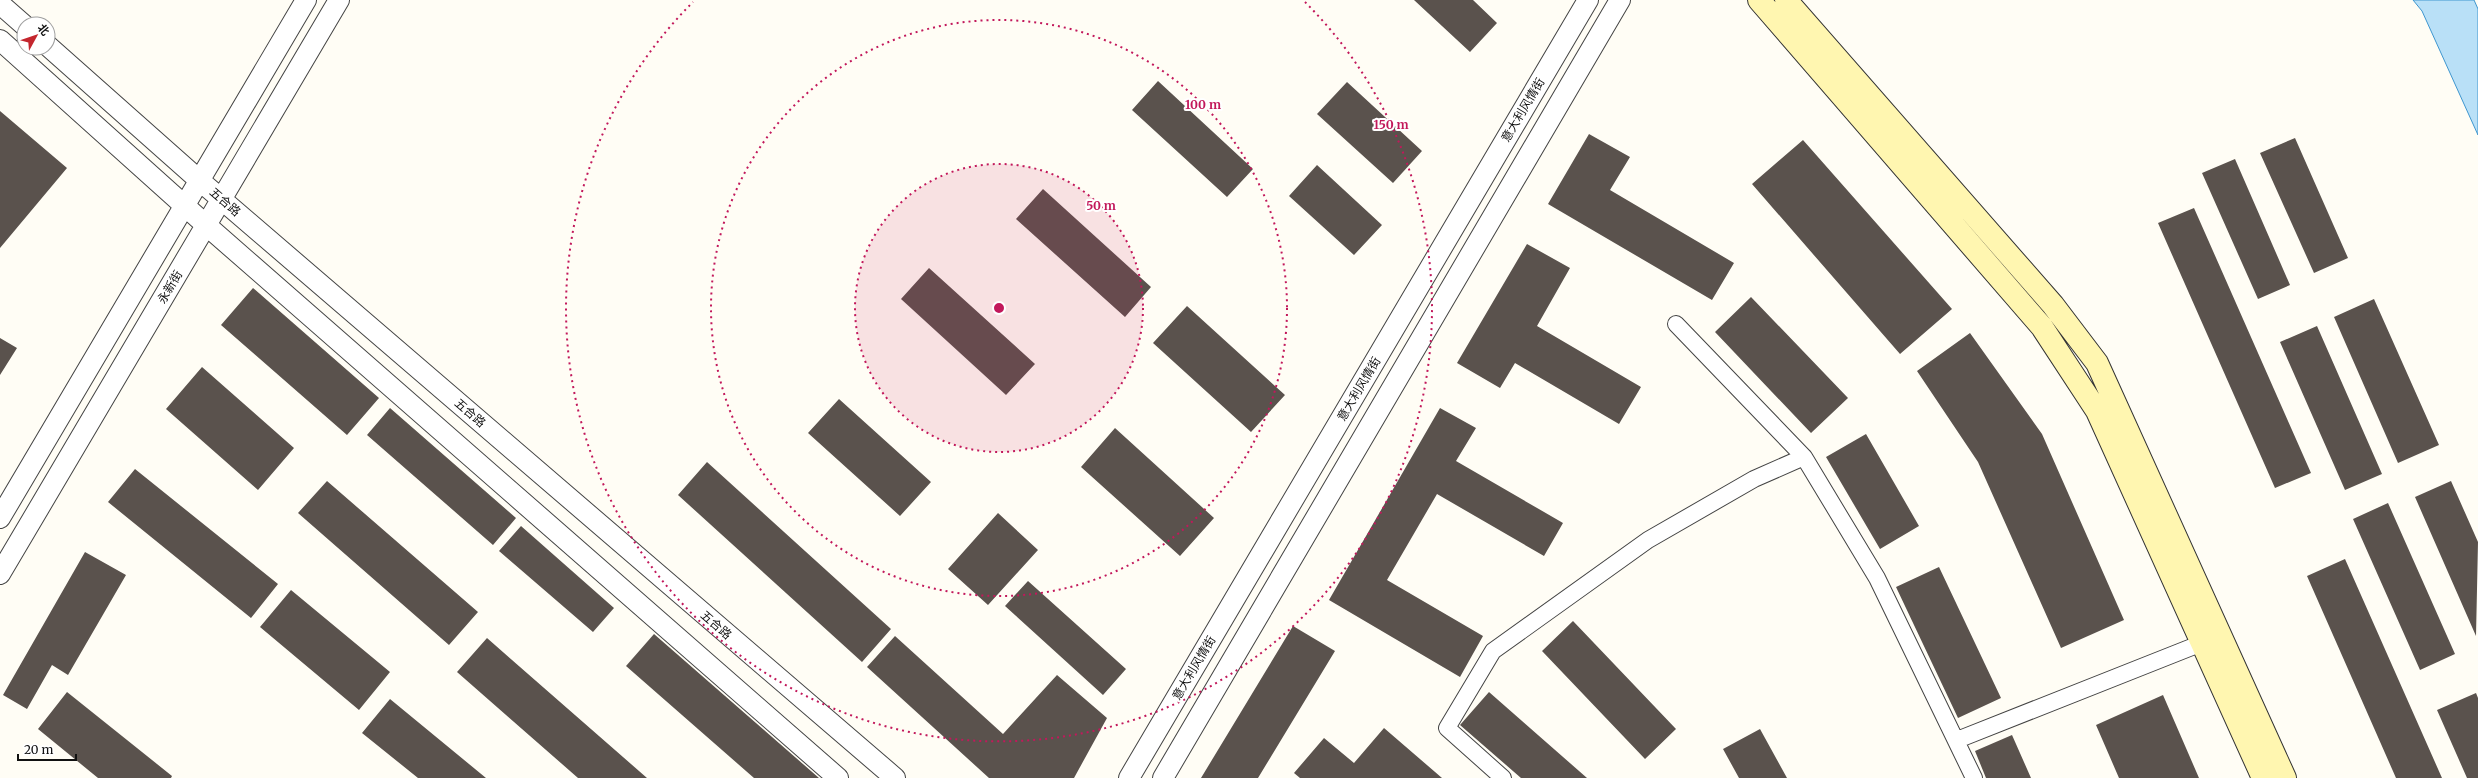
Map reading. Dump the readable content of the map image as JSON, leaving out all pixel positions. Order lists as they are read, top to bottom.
{
  "streets": {
    "street": ["意大利风情街", "五合路", "永新街"]
  },
  "crossings": [
    ["五合路", "永新街"]
  ],
  "scale_bar": "20 m",
  "north": "top right",
  "rings": ["100 m", "150 m", "50 m"]
}
